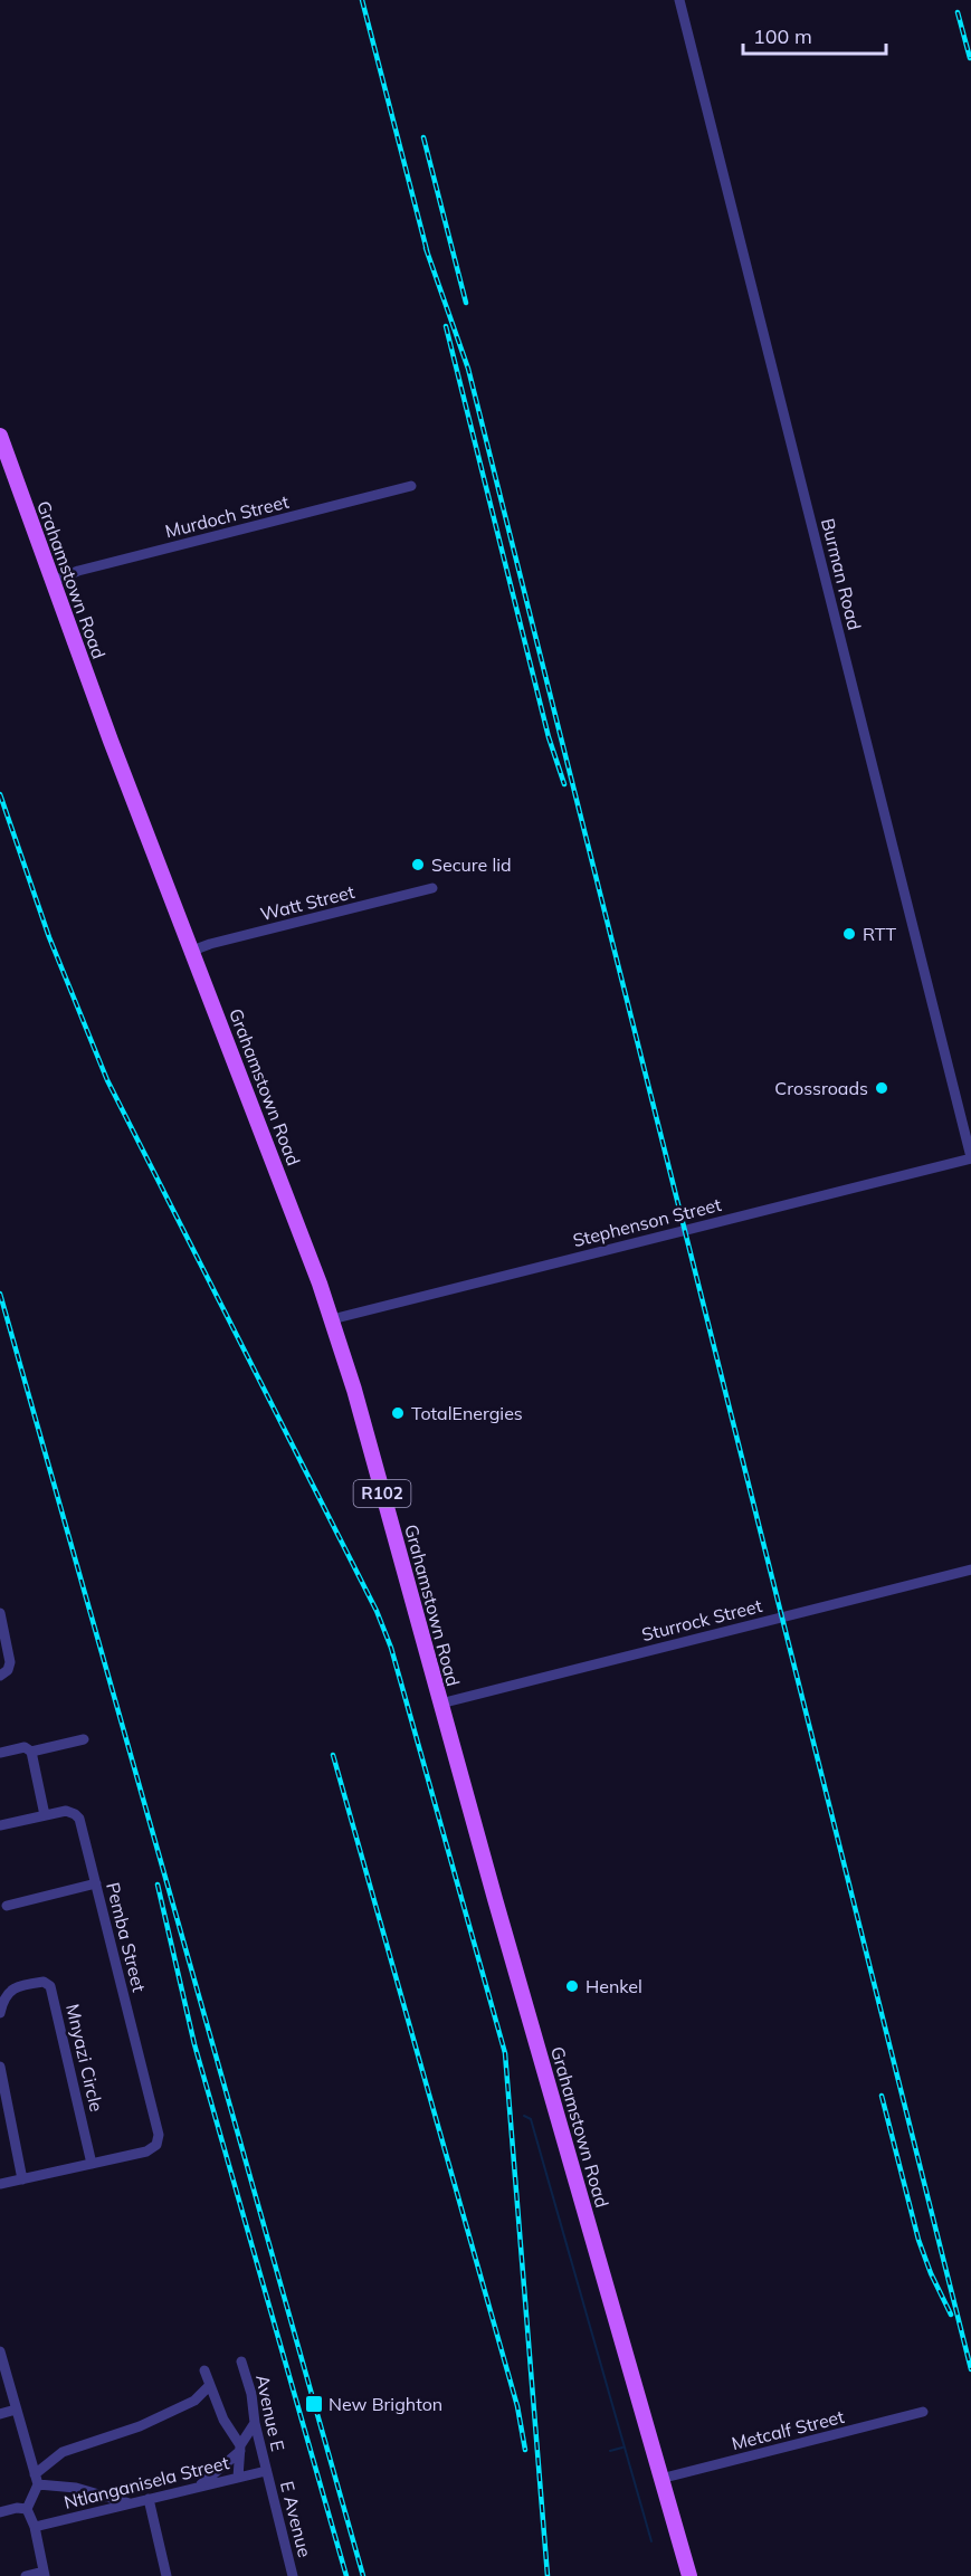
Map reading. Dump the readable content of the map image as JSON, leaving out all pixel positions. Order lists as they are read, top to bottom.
{
  "streets": {
    "main road": ["Grahamstown Road", "R102"],
    "street": [
      "Murdoch Street",
      "Burman Road",
      "Watt Street",
      "Stephenson Street",
      "Sturrock Street",
      "Pemba Street",
      "Mnyazi Circle",
      "Avenue E",
      "Metcalf Street",
      "Ntlanganisela Street",
      "E Avenue"
    ]
  },
  "crossings": [
    ["Murdoch Street", "Grahamstown Road"],
    ["Burman Road", "Stephenson Street"],
    ["Grahamstown Road", "Watt Street"],
    ["Grahamstown Road", "Stephenson Street"],
    ["Grahamstown Road", "Sturrock Street"],
    ["Grahamstown Road", "Metcalf Street"],
    ["Pemba Street", "Mnyazi Circle"],
    ["Avenue E", "Ntlanganisela Street"],
    ["Avenue E", "E Avenue"],
    ["Ntlanganisela Street", "E Avenue"]
  ],
  "places": {
    "other": [
      "Secure lid",
      "RTT",
      "Crossroads",
      "TotalEnergies",
      "Henkel"
    ],
    "transit": ["New Brighton"]
  },
  "scale_bar": "100 m"
}
